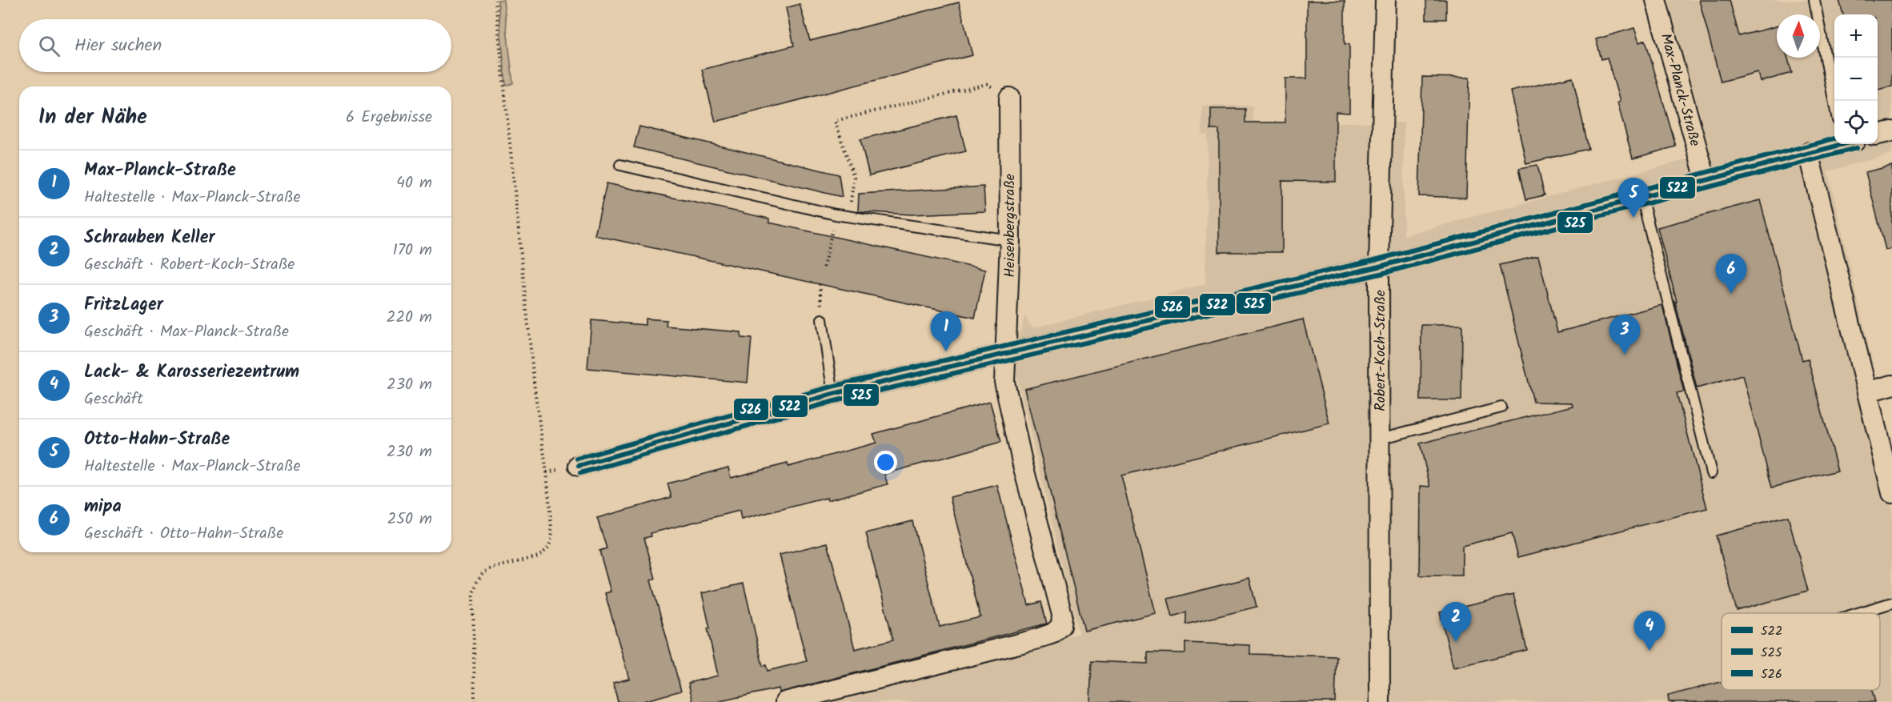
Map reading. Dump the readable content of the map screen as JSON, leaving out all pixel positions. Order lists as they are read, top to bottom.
{
  "streets": {
    "street": ["Max-Planck-Straße", "Heisenbergstraße", "Robert-Koch-Straße"]
  },
  "lines": ["transit line 526", "transit line 522", "transit line 525"],
  "legend": ["522", "525", "526"],
  "north": "top",
  "page": {
    "map_buttons": ["+", "−"],
    "search": "Hier suchen",
    "heading": ["In der Nähe", "6 Ergebnisse"],
    "list": [
      {
        "mark": "1",
        "name": "Max-Planck-Straße",
        "note": "Haltestelle · Max-Planck-Straße",
        "value": "40 m"
      },
      {
        "mark": "2",
        "name": "Schrauben Keller",
        "note": "Geschäft · Robert-Koch-Straße",
        "value": "170 m"
      },
      {
        "mark": "3",
        "name": "FritzLager",
        "note": "Geschäft · Max-Planck-Straße",
        "value": "220 m"
      },
      {
        "mark": "4",
        "name": "Lack- & Karosseriezentrum",
        "note": "Geschäft",
        "value": "230 m"
      },
      {
        "mark": "5",
        "name": "Otto-Hahn-Straße",
        "note": "Haltestelle · Max-Planck-Straße",
        "value": "230 m"
      },
      {
        "mark": "6",
        "name": "mipa",
        "note": "Geschäft · Otto-Hahn-Straße",
        "value": "250 m"
      }
    ],
    "pins": [
      "5",
      "6",
      "1",
      "3",
      "2",
      "4"
    ]
  }
}
